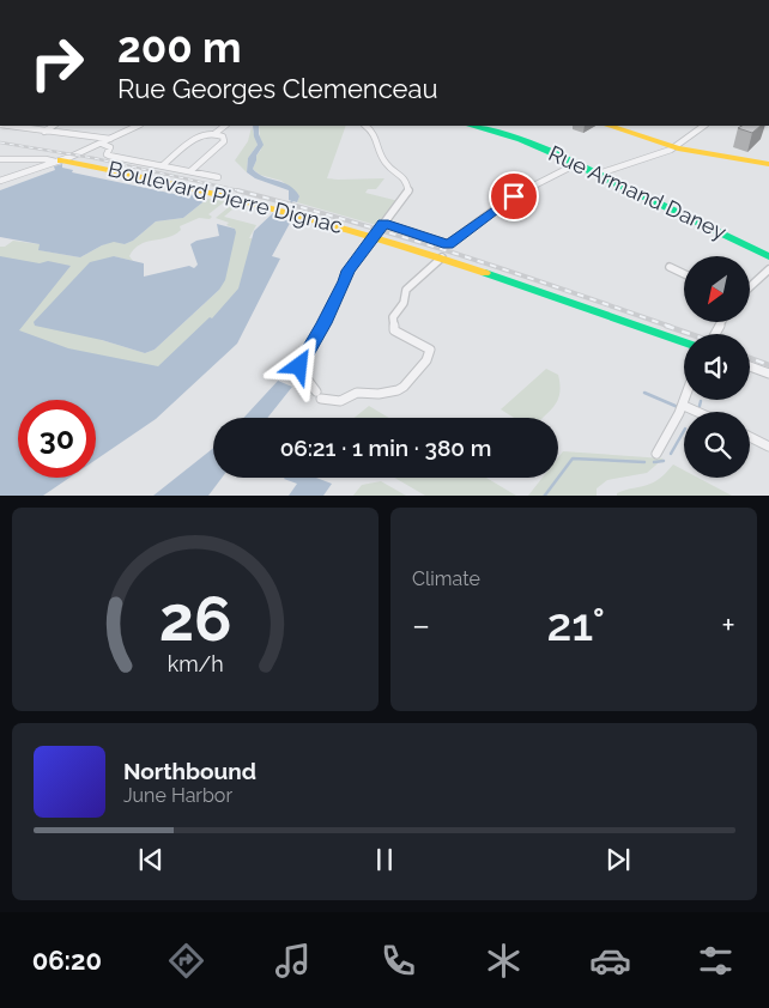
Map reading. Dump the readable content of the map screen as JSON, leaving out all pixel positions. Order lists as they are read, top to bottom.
{
  "streets": {
    "street": ["Rue Armand Daney", "Boulevard Pierre Dignac"]
  },
  "north": "bottom left",
  "page": {
    "turn": ["200 m", "Rue Georges Clemenceau"],
    "limit": "30",
    "trip": "06:21 · 1 min · 380 m",
    "tile": "Climate",
    "heat": ["−", "21°", "+"],
    "song": ["Northbound", "June Harbor"],
    "tabs": "06:20",
    "gauge": ["26", "km/h"]
  }
}
